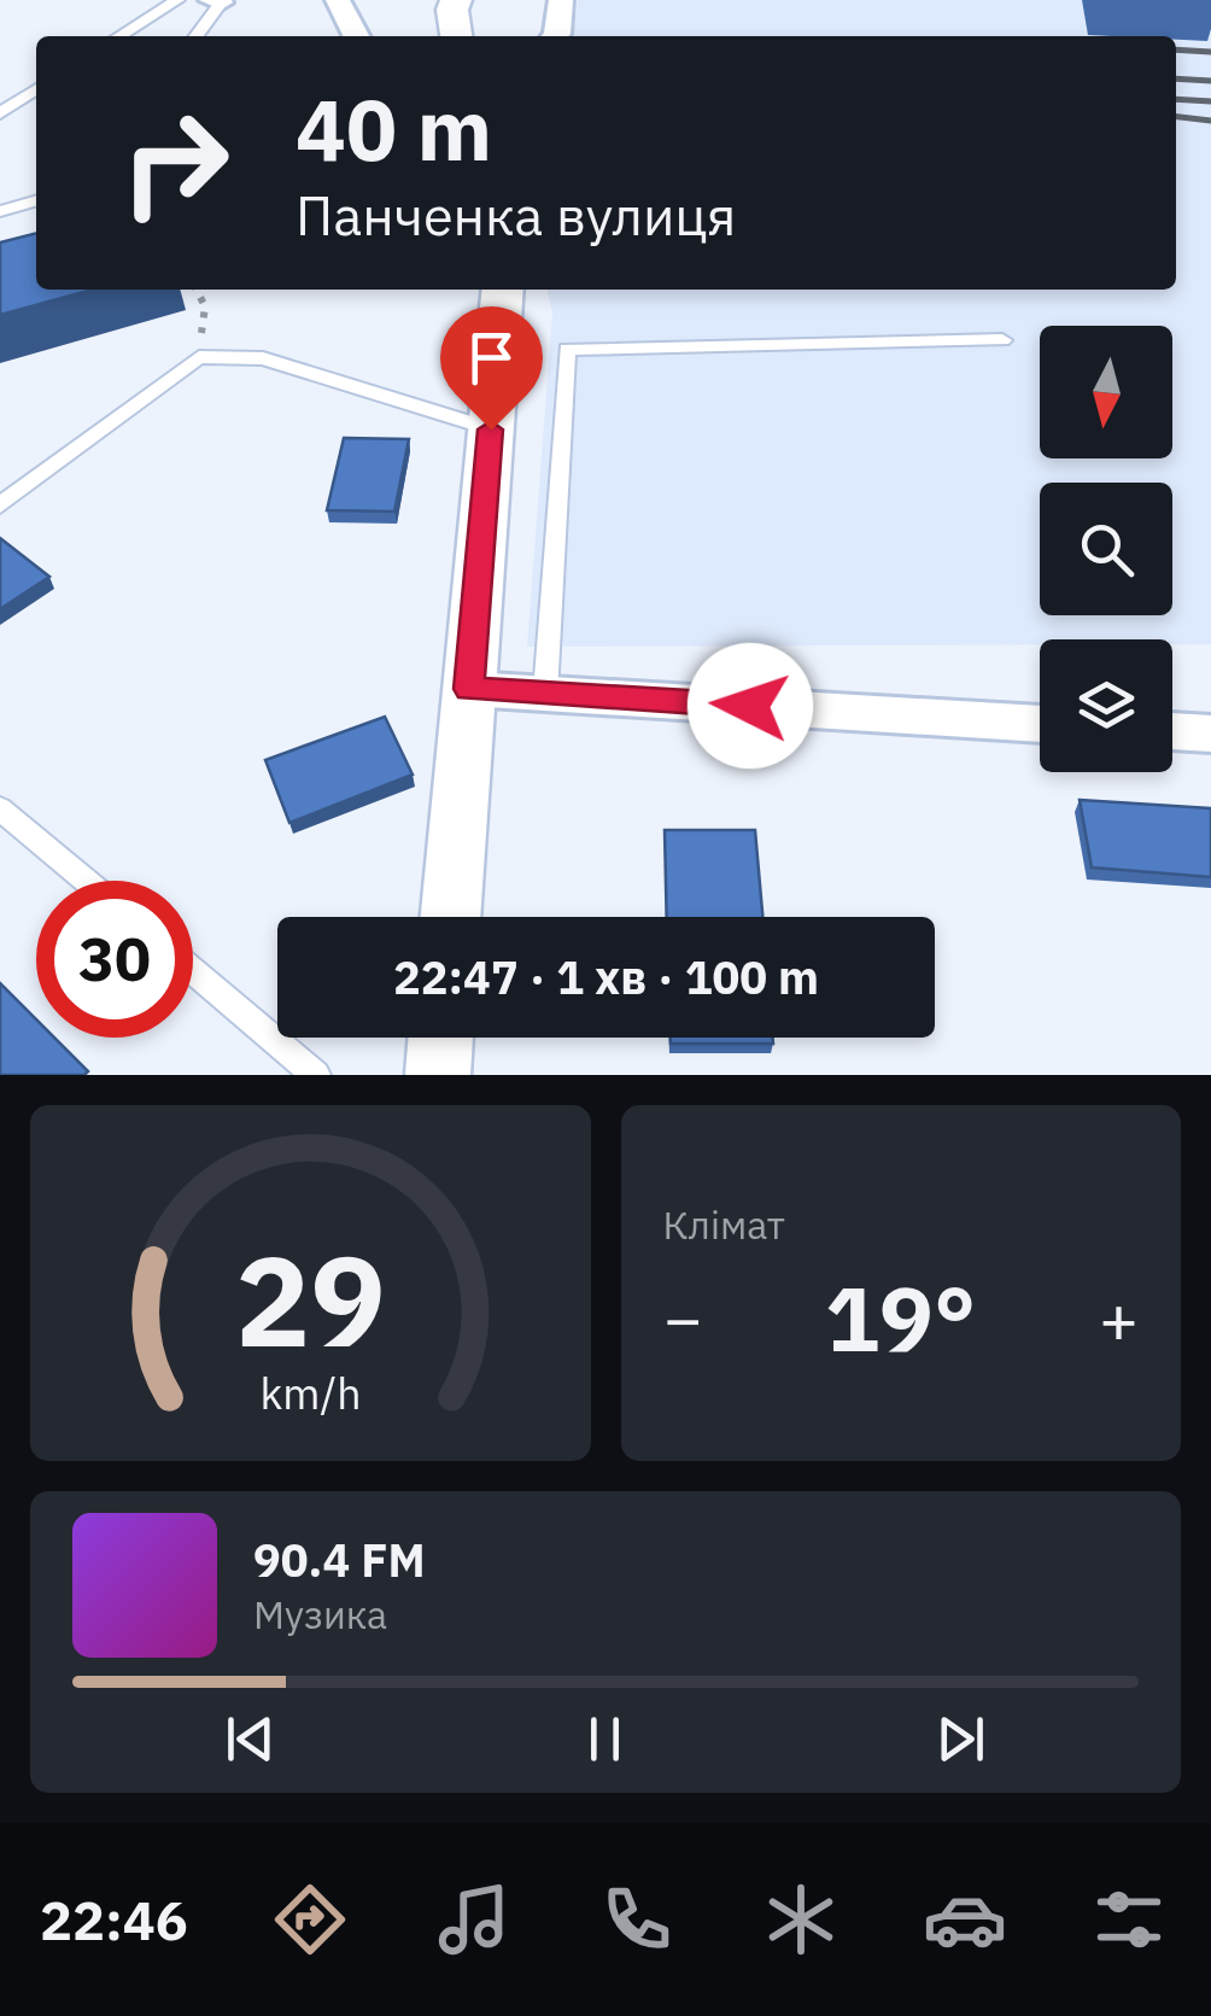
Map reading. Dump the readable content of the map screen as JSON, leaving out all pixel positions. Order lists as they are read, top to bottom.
{
  "north": "bottom",
  "page": {
    "turn": ["40 m", "Панченка вулиця"],
    "limit": "30",
    "trip": "22:47 · 1 хв · 100 m",
    "tile": "Клімат",
    "heat": ["−", "19°", "+"],
    "song": ["90.4 FM", "Музика"],
    "tabs": "22:46",
    "gauge": ["29", "km/h"]
  }
}
